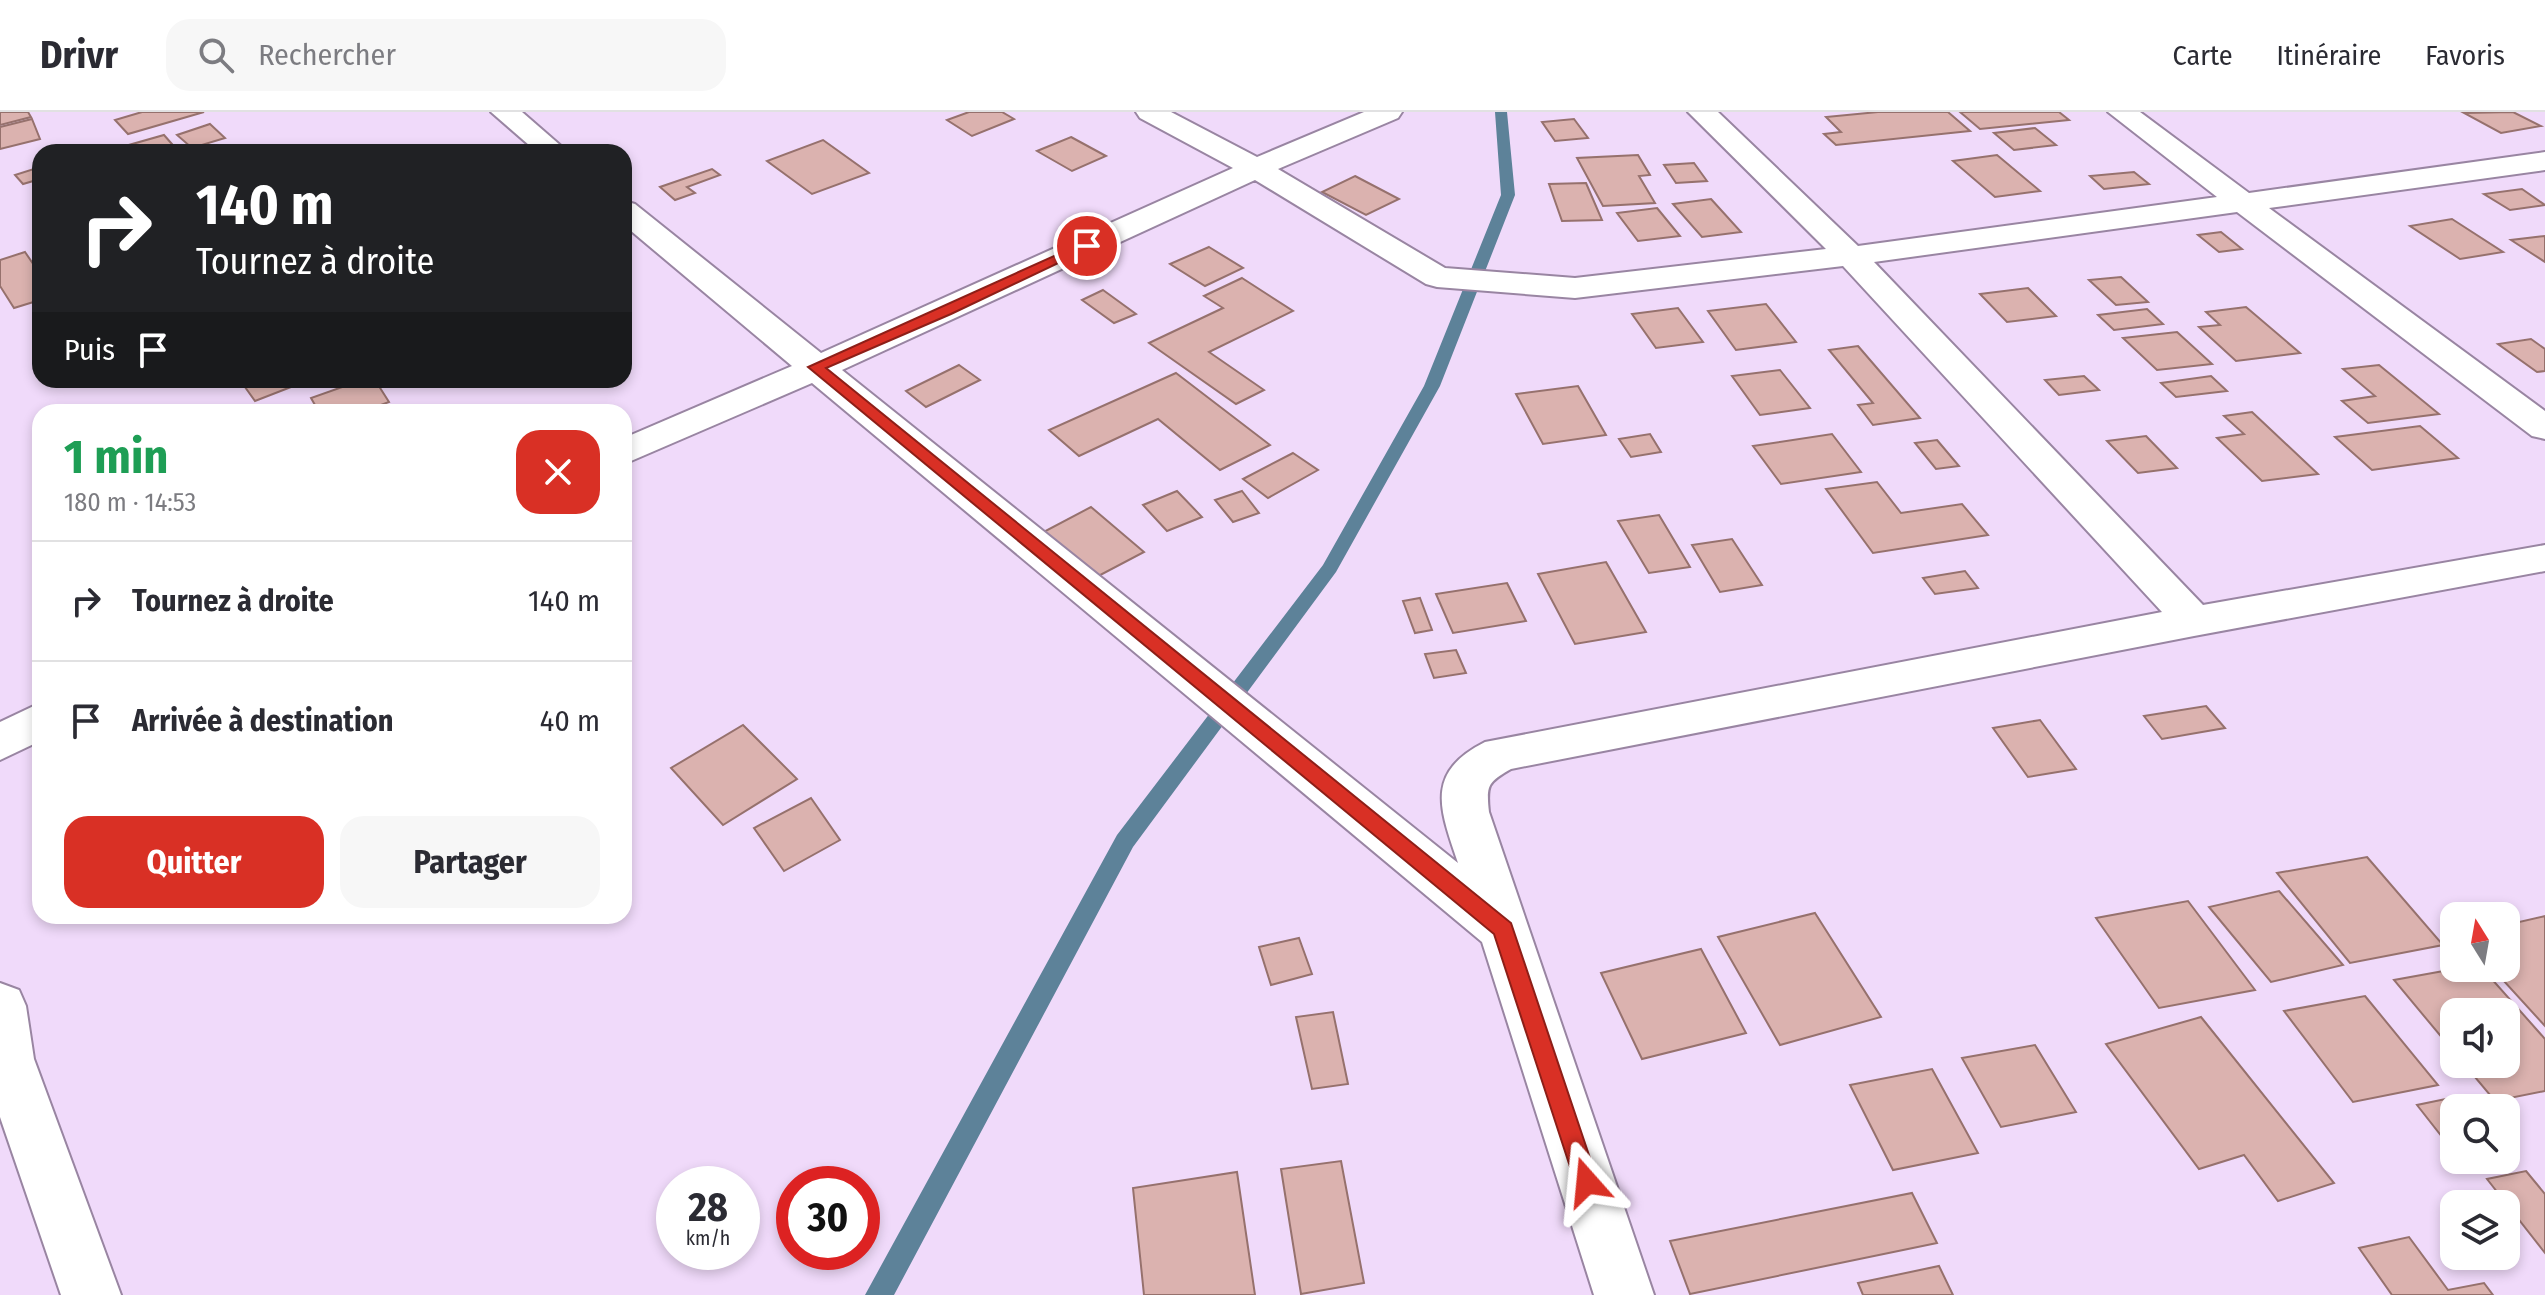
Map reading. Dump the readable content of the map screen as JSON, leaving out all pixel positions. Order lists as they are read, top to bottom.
{
  "north": "top",
  "page": {
    "header": "Drivr",
    "search": "Rechercher",
    "nav": ["Carte", "Itinéraire", "Favoris"],
    "turn": ["140 m", "Tournez à droite"],
    "then": "Puis",
    "heading": ["1 min", "180 m · 14:53"],
    "list": [
      {
        "name": "Tournez à droite",
        "value": "140 m"
      },
      {
        "name": "Arrivée à destination",
        "value": "40 m"
      }
    ],
    "buttons": ["Quitter", "Partager"],
    "speed": "28 km/h",
    "limit": "30"
  }
}
